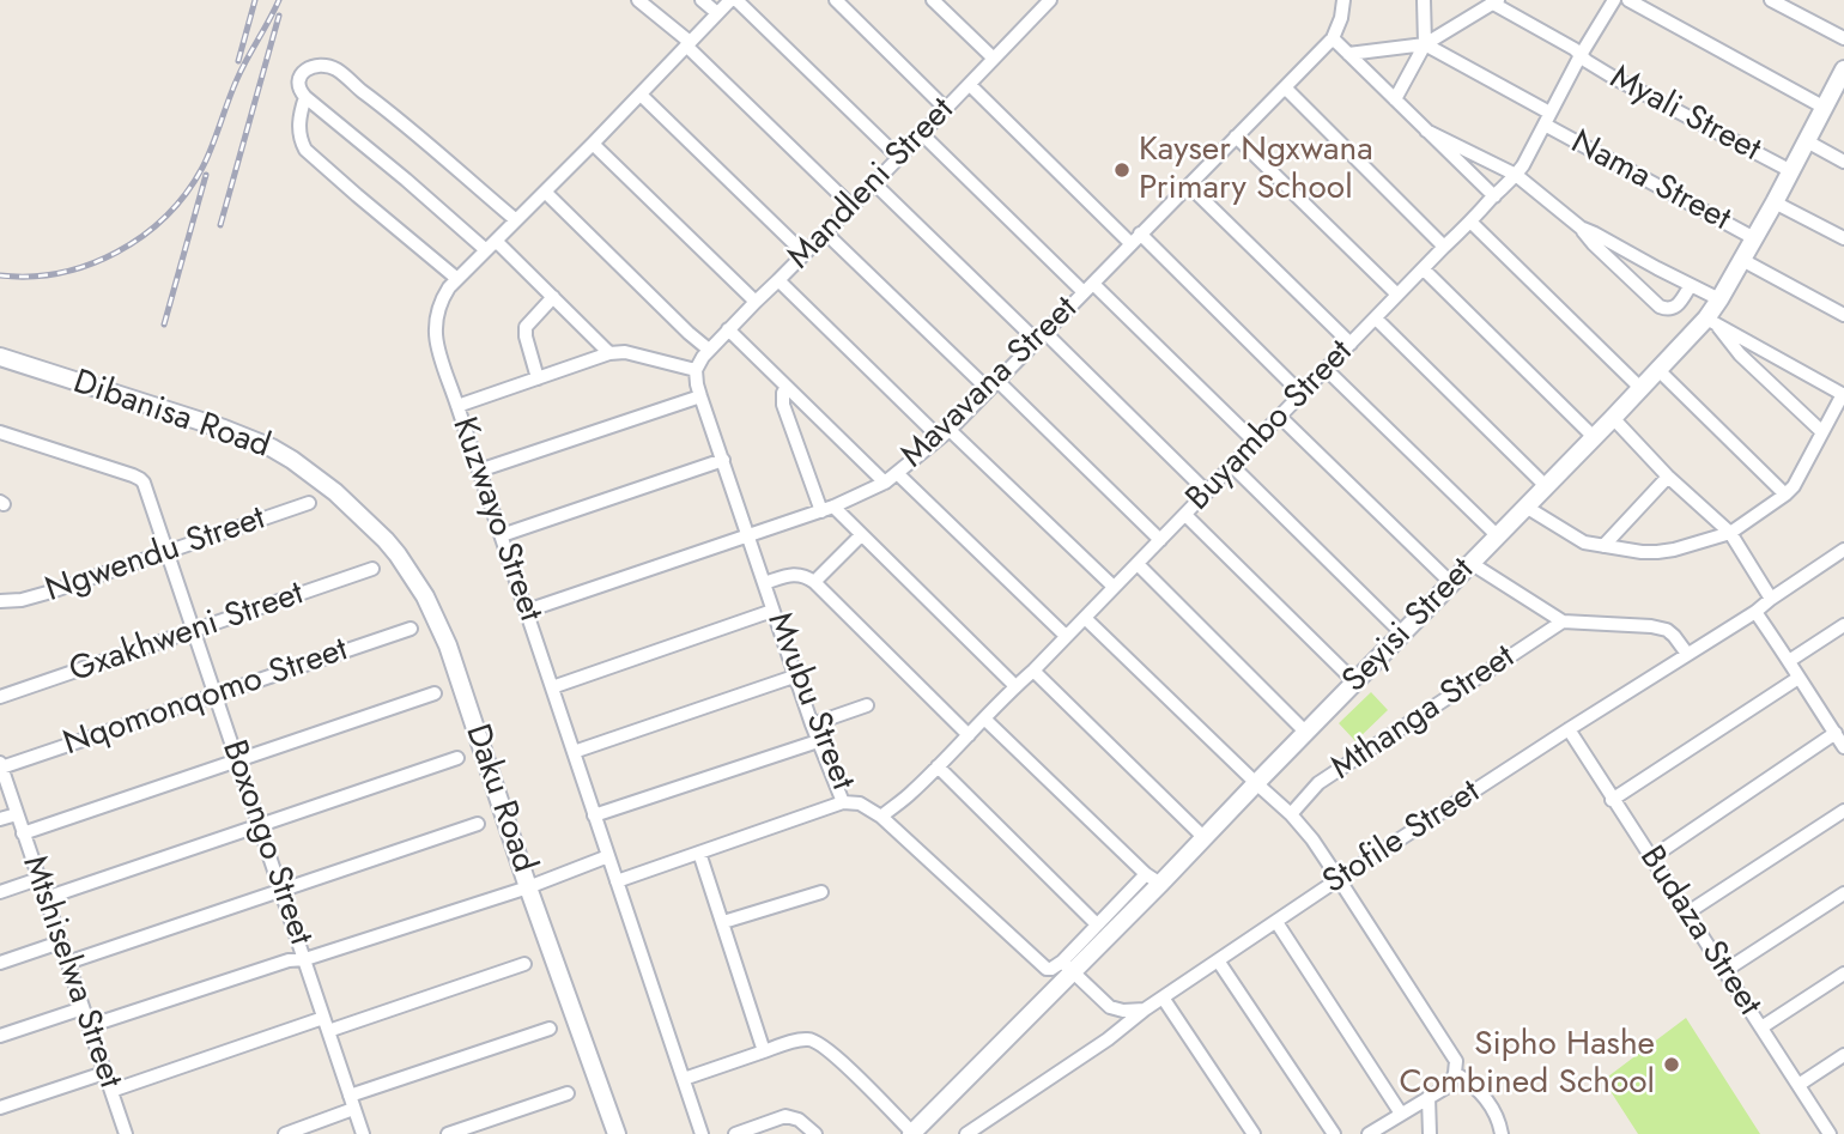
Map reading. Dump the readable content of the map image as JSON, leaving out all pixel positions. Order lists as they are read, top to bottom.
{
  "streets": {
    "street": [
      "Myali Street",
      "Nama Street",
      "Mandleni Street",
      "Mavavana Street",
      "Dibanisa Road",
      "Buyambo Street",
      "Kuzwayo Street",
      "Ngwendu Street",
      "Seyisi Street",
      "Gxakhweni Street",
      "Nqomonqomo Street",
      "Mvubu Street",
      "Mthanga Street",
      "Daku Road",
      "Stofile Street",
      "Boxongo Street",
      "Budaza Street",
      "Mtshiselwa Street"
    ]
  },
  "crossings": [
    ["Myali Street", "Buyambo Street"],
    ["Myali Street", "Seyisi Street"],
    ["Nama Street", "Buyambo Street"],
    ["Nama Street", "Seyisi Street"],
    ["Mandleni Street", "Mvubu Street"],
    ["Mavavana Street", "Kuzwayo Street"],
    ["Mavavana Street", "Mvubu Street"],
    ["Dibanisa Road", "Daku Road"],
    ["Buyambo Street", "Mvubu Street"],
    ["Ngwendu Street", "Boxongo Street"],
    ["Seyisi Street", "Mvubu Street"],
    ["Gxakhweni Street", "Boxongo Street"],
    ["Nqomonqomo Street", "Boxongo Street"],
    ["Nqomonqomo Street", "Mtshiselwa Street"],
    ["Stofile Street", "Budaza Street"]
  ],
  "places": ["Kayser Ngxwana Primary School", "Sipho Hashe Combined School"]
}
